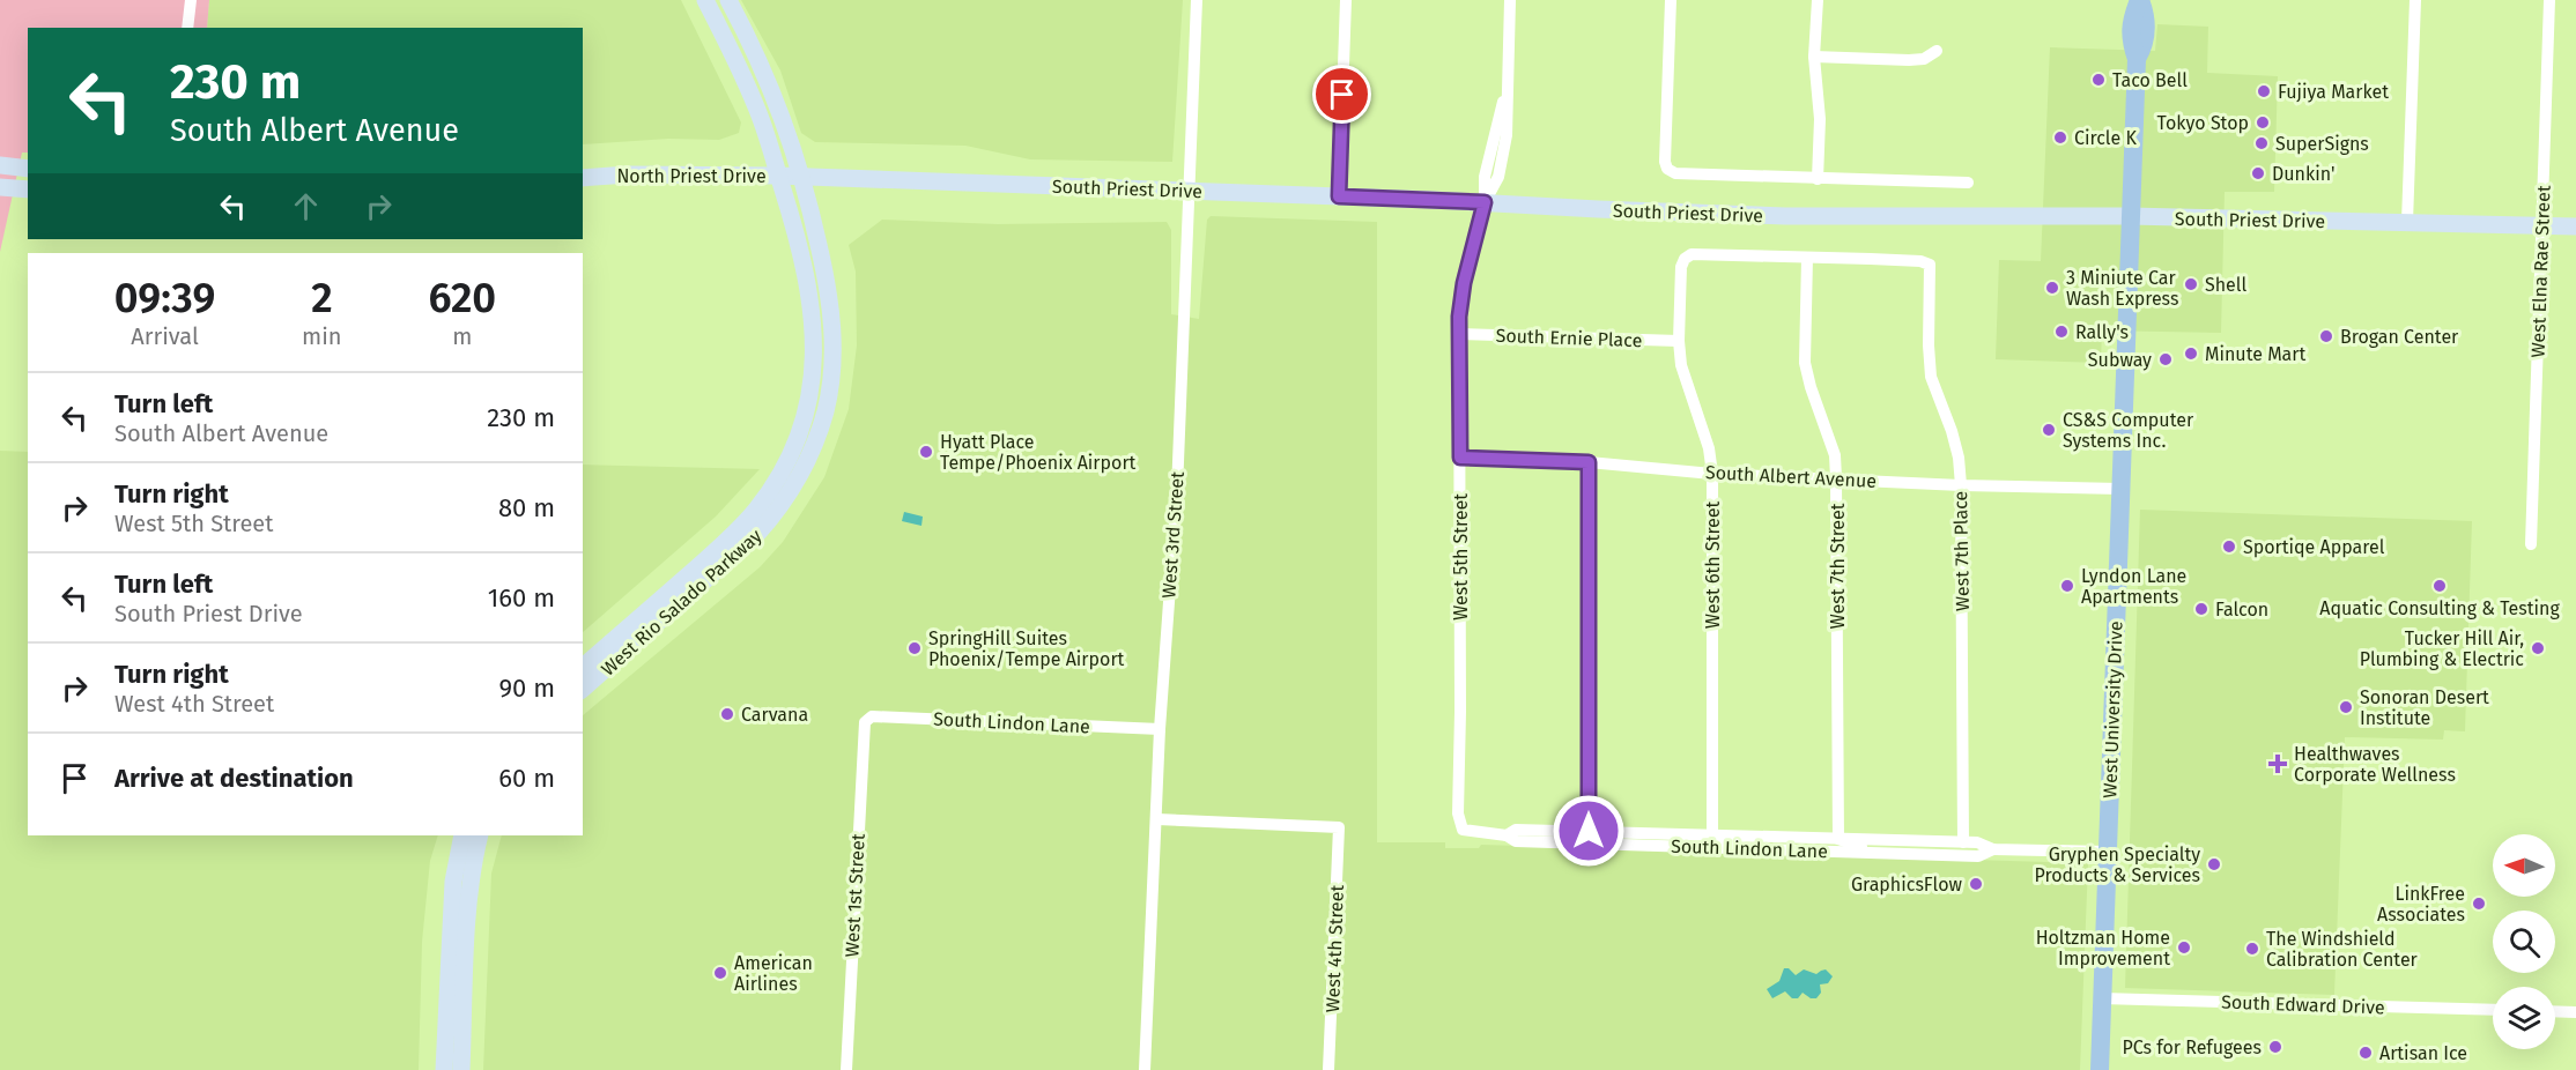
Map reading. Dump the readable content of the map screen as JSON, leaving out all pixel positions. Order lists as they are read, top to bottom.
{
  "streets": {
    "main road": [
      "North Priest Drive",
      "South Priest Drive",
      "West Rio Salado Parkway",
      "West University Drive"
    ],
    "street": [
      "West Elna Rae Street",
      "South Ernie Place",
      "South Albert Avenue",
      "West 3rd Street",
      "West 7th Place",
      "West 5th Street",
      "West 6th Street",
      "West 7th Street",
      "South Lindon Lane",
      "West 1st Street",
      "West 4th Street",
      "South Edward Drive"
    ]
  },
  "crossings": [
    ["North Priest Drive", "South Priest Drive"],
    ["North Priest Drive", "West Rio Salado Parkway"],
    ["South Priest Drive", "West Elna Rae Street"],
    ["South Priest Drive", "West 3rd Street"],
    ["South Priest Drive", "West 5th Street"],
    ["South Priest Drive", "West Rio Salado Parkway"],
    ["South Priest Drive", "West University Drive"],
    ["South Ernie Place", "West 5th Street"],
    ["South Ernie Place", "West 6th Street"],
    ["South Albert Avenue", "West 7th Place"],
    ["South Albert Avenue", "West 5th Street"],
    ["South Albert Avenue", "West 6th Street"],
    ["South Albert Avenue", "West 7th Street"],
    ["South Albert Avenue", "West University Drive"],
    ["West 3rd Street", "South Lindon Lane"],
    ["West 3rd Street", "West 4th Street"],
    ["West 7th Place", "West 6th Street"],
    ["West 7th Place", "West 7th Street"],
    ["West 7th Place", "South Lindon Lane"],
    ["West 5th Street", "South Lindon Lane"],
    ["West 6th Street", "West 7th Street"],
    ["West 6th Street", "South Lindon Lane"],
    ["West 7th Street", "South Lindon Lane"],
    ["West University Drive", "South Lindon Lane"],
    ["West University Drive", "South Edward Drive"],
    ["South Lindon Lane", "West 1st Street"]
  ],
  "places": {
    "other": [
      "Taco Bell",
      "Fujiya Market",
      "Tokyo Stop",
      "Circle K",
      "SuperSigns",
      "Dunkin'",
      "Shell",
      "3 Miniute Car Wash Express",
      "Rally's",
      "Brogan Center",
      "Minute Mart",
      "Subway",
      "CS&S Computer Systems Inc.",
      "Hyatt Place Tempe/Phoenix Airport",
      "Sportiqe Apparel",
      "Lyndon Lane Apartments",
      "Aquatic Consulting & Testing",
      "Falcon",
      "SpringHill Suites Phoenix/Tempe Airport",
      "Tucker Hill Air, Plumbing & Electric",
      "Sonoran Desert Institute",
      "Carvana",
      "Gryphen Specialty Products & Services",
      "GraphicsFlow",
      "LinkFree Associates",
      "Holtzman Home Improvement",
      "The Windshield Calibration Center",
      "American Airlines",
      "PCs for Refugees",
      "Artisan Ice"
    ],
    "health": ["Healthwaves Corporate Wellness"]
  },
  "north": "left",
  "page": {
    "turn": ["230 m", "South Albert Avenue"],
    "eta": [
      "09:39",
      "Arrival",
      "2",
      "min",
      "620",
      "m"
    ],
    "list": [
      {
        "name": "Turn left",
        "note": "South Albert Avenue",
        "value": "230 m"
      },
      {
        "name": "Turn right",
        "note": "West 5th Street",
        "value": "80 m"
      },
      {
        "name": "Turn left",
        "note": "South Priest Drive",
        "value": "160 m"
      },
      {
        "name": "Turn right",
        "note": "West 4th Street",
        "value": "90 m"
      },
      {
        "name": "Arrive at destination",
        "value": "60 m"
      }
    ]
  }
}
